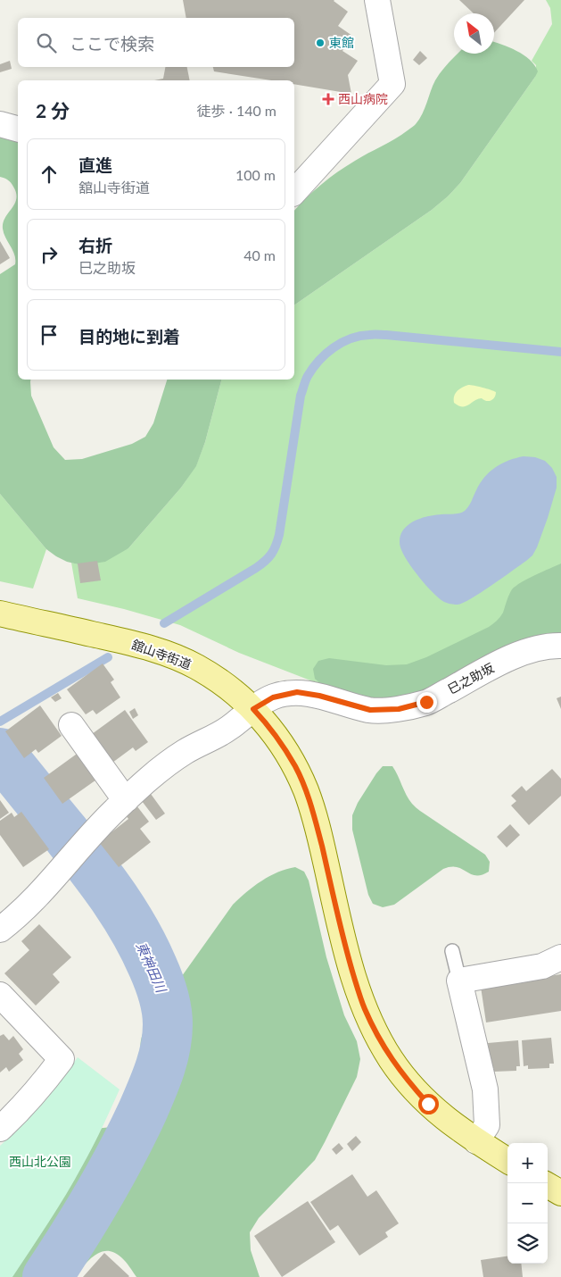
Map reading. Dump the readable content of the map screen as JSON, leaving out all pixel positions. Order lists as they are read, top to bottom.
{
  "streets": {
    "main road": ["舘山寺街道"],
    "street": ["巳之助坂"]
  },
  "crossings": [
    ["舘山寺街道", "巳之助坂"]
  ],
  "water": ["東神田川"],
  "parks": ["西山北公園"],
  "places": {
    "other": ["東館"],
    "health": ["西山病院"]
  },
  "north": "top left",
  "page": {
    "search": "ここで検索",
    "heading": ["2 分", "徒歩 · 140 m"],
    "list": [
      ["直進", "舘山寺街道", "100 m"],
      ["右折", "巳之助坂", "40 m"],
      "目的地に到着"
    ],
    "map_buttons": ["+", "−"]
  }
}
